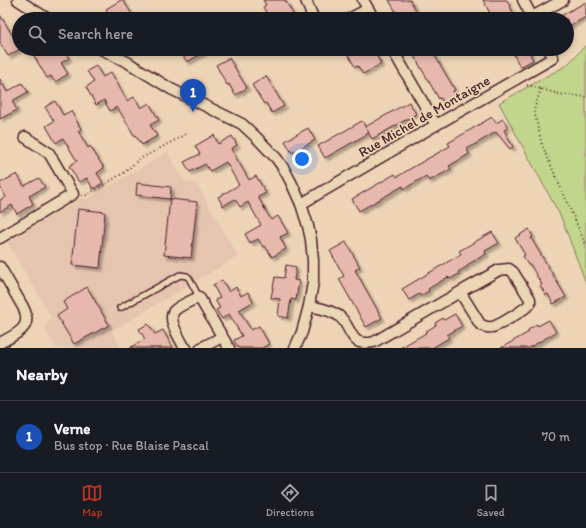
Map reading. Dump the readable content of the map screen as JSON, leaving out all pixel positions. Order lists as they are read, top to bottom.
{
  "streets": {
    "street": ["Rue Michel de Montaigne"]
  },
  "page": {
    "search": "Search here",
    "pins": "1",
    "heading": "Nearby",
    "list": [
      {
        "mark": "1",
        "name": "Verne",
        "note": "Bus stop · Rue Blaise Pascal",
        "value": "70 m"
      }
    ],
    "nav": ["Map", "Directions", "Saved"]
  }
}
